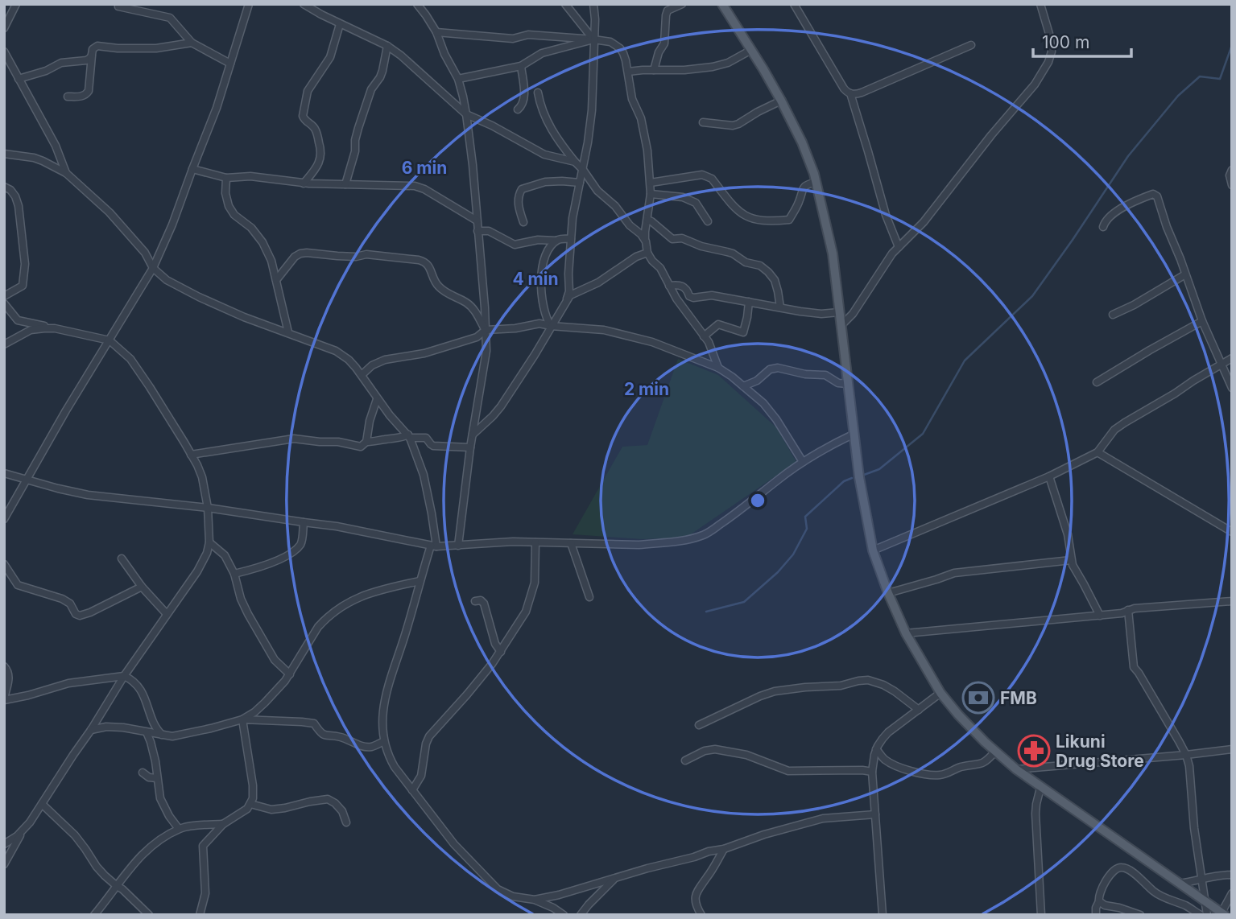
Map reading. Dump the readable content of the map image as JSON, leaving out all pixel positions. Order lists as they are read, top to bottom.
{
  "places": {
    "bank": ["FMB"],
    "pharmacy": ["Likuni Drug Store"]
  },
  "scale_bar": "100 m",
  "rings": ["6 min", "4 min", "2 min"]
}
